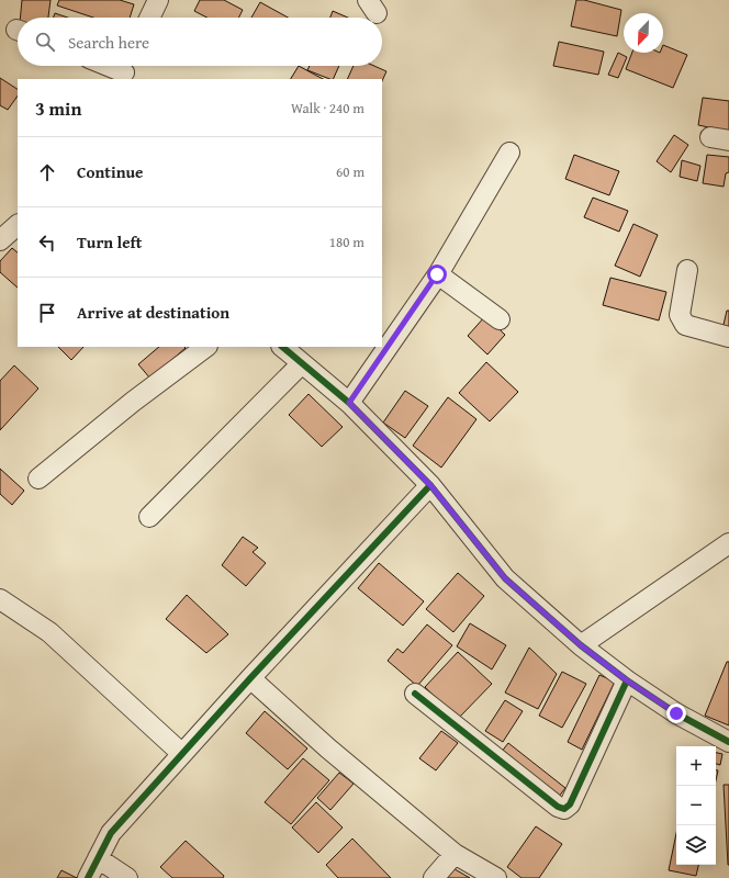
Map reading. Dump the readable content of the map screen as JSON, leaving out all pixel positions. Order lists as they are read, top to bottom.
{
  "north": "bottom left",
  "page": {
    "search": "Search here",
    "heading": ["3 min", "Walk · 240 m"],
    "list": [
      ["Continue", "60 m"],
      ["Turn left", "180 m"],
      "Arrive at destination"
    ],
    "map_buttons": ["+", "−"]
  }
}
